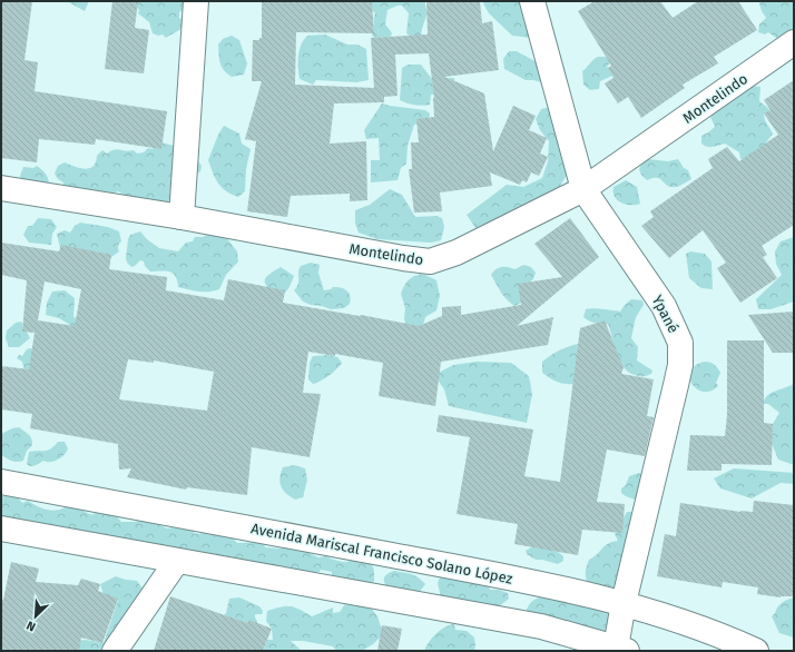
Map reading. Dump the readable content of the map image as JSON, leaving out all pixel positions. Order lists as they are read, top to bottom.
{
  "streets": {
    "street": ["Montelindo", "Ypané", "Avenida Mariscal Francisco Solano López"]
  },
  "crossings": [
    ["Montelindo", "Ypané"],
    ["Ypané", "Avenida Mariscal Francisco Solano López"]
  ],
  "north": "bottom left"
}
